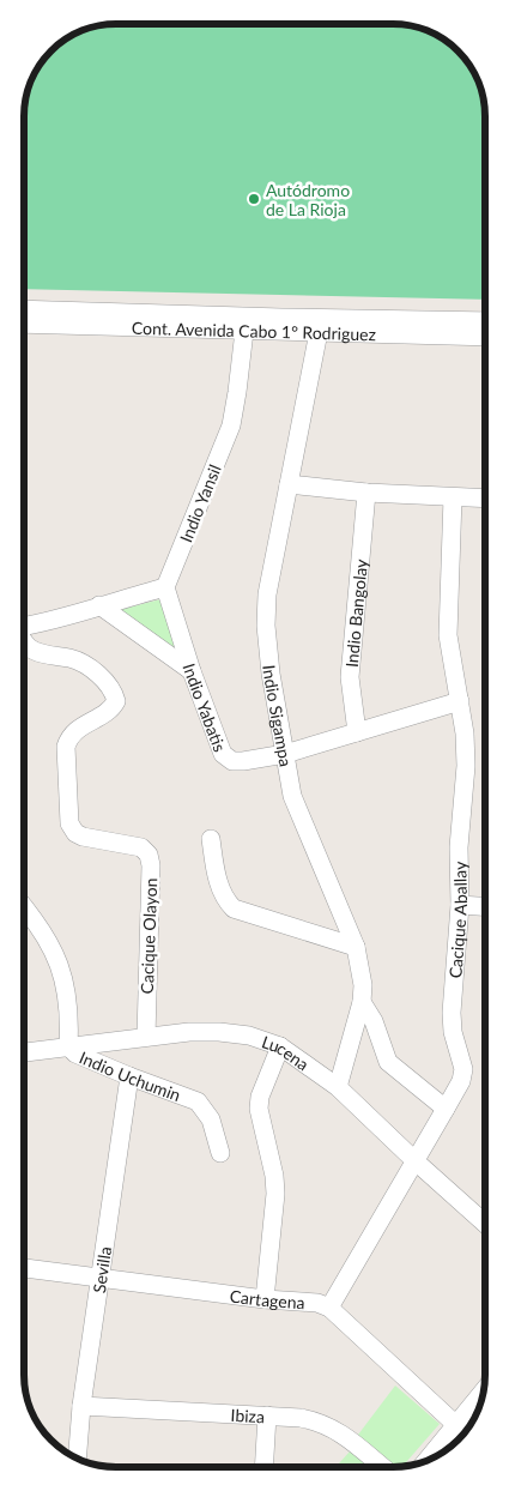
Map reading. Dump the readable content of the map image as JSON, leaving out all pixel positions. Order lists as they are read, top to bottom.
{
  "streets": {
    "street": [
      "Cont. Avenida Cabo 1° Rodriguez",
      "Indio Yansil",
      "Indio Bangolay",
      "Indio Yabatis",
      "Indio Sigampa",
      "Cacique Aballay",
      "Cacique Olayon",
      "Lucena",
      "Indio Uchumin",
      "Sevilla",
      "Cartagena",
      "Ibiza"
    ]
  },
  "crossings": [
    ["Cont. Avenida Cabo 1° Rodriguez", "Indio Yansil"],
    ["Cont. Avenida Cabo 1° Rodriguez", "Indio Sigampa"],
    ["Indio Bangolay", "Indio Yabatis"],
    ["Indio Yabatis", "Indio Sigampa"],
    ["Indio Yabatis", "Cacique Aballay"],
    ["Indio Sigampa", "Lucena"],
    ["Cacique Aballay", "Lucena"],
    ["Cacique Aballay", "Cartagena"],
    ["Cacique Olayon", "Lucena"],
    ["Lucena", "Indio Uchumin"],
    ["Indio Uchumin", "Sevilla"],
    ["Sevilla", "Cartagena"],
    ["Sevilla", "Ibiza"]
  ],
  "places": ["Autódromo de La Rioja"]
}
